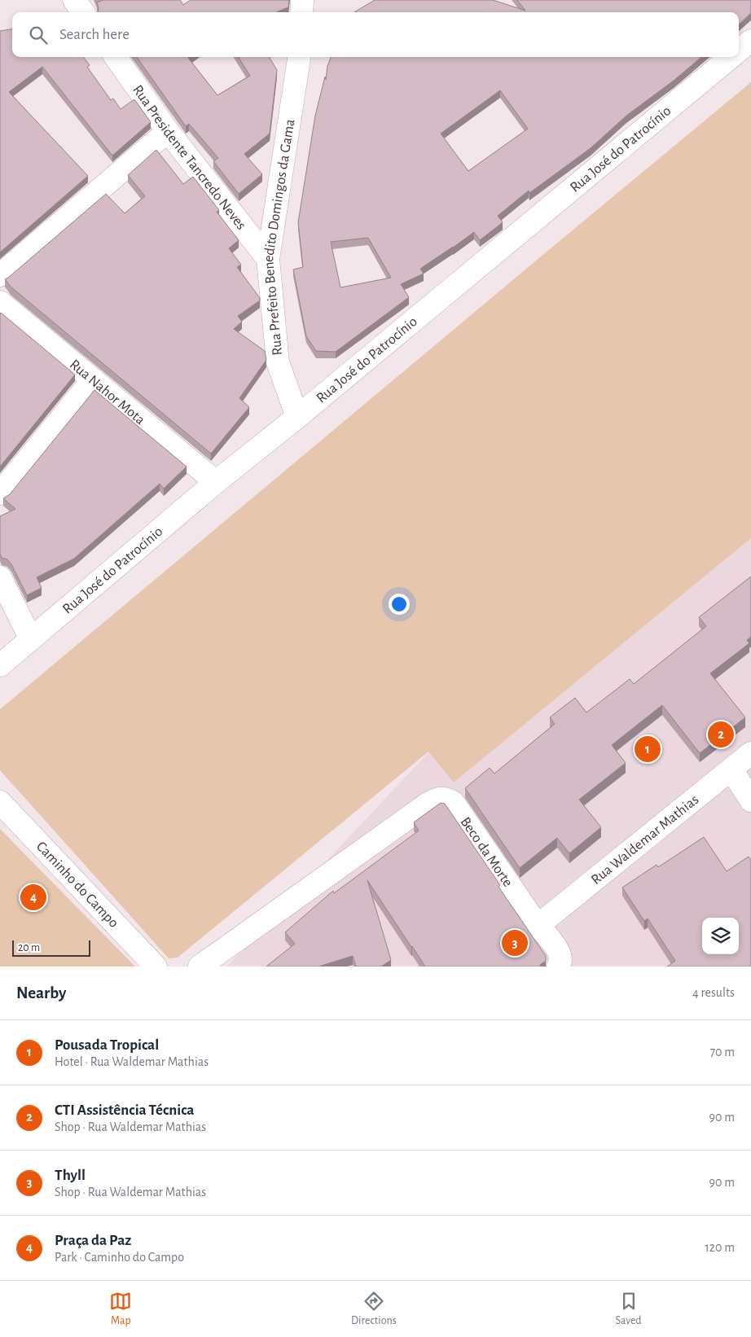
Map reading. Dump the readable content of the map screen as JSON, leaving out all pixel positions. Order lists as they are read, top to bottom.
{
  "streets": {
    "street": [
      "Rua José do Patrocínio",
      "Rua Presidente Tancredo Neves",
      "Rua Prefeito Benedito Domingos da Gama",
      "Rua Nahor Mota",
      "Rua Waldemar Mathias",
      "Beco da Morte",
      "Caminho do Campo"
    ]
  },
  "crossings": [
    ["Rua José do Patrocínio", "Rua Prefeito Benedito Domingos da Gama"],
    ["Rua José do Patrocínio", "Rua Nahor Mota"],
    ["Rua Presidente Tancredo Neves", "Rua Prefeito Benedito Domingos da Gama"],
    ["Rua Waldemar Mathias", "Beco da Morte"]
  ],
  "scale_bar": "20 m",
  "page": {
    "search": "Search here",
    "pins": [
      "2",
      "1",
      "4",
      "3"
    ],
    "scale": "20 m",
    "heading": ["Nearby", "4 results"],
    "list": [
      {
        "mark": "1",
        "name": "Pousada Tropical",
        "note": "Hotel · Rua Waldemar Mathias",
        "value": "70 m"
      },
      {
        "mark": "2",
        "name": "CTI Assistência Técnica",
        "note": "Shop · Rua Waldemar Mathias",
        "value": "90 m"
      },
      {
        "mark": "3",
        "name": "Thyll",
        "note": "Shop · Rua Waldemar Mathias",
        "value": "90 m"
      },
      {
        "mark": "4",
        "name": "Praça da Paz",
        "note": "Park · Caminho do Campo",
        "value": "120 m"
      }
    ],
    "nav": ["Map", "Directions", "Saved"]
  }
}
